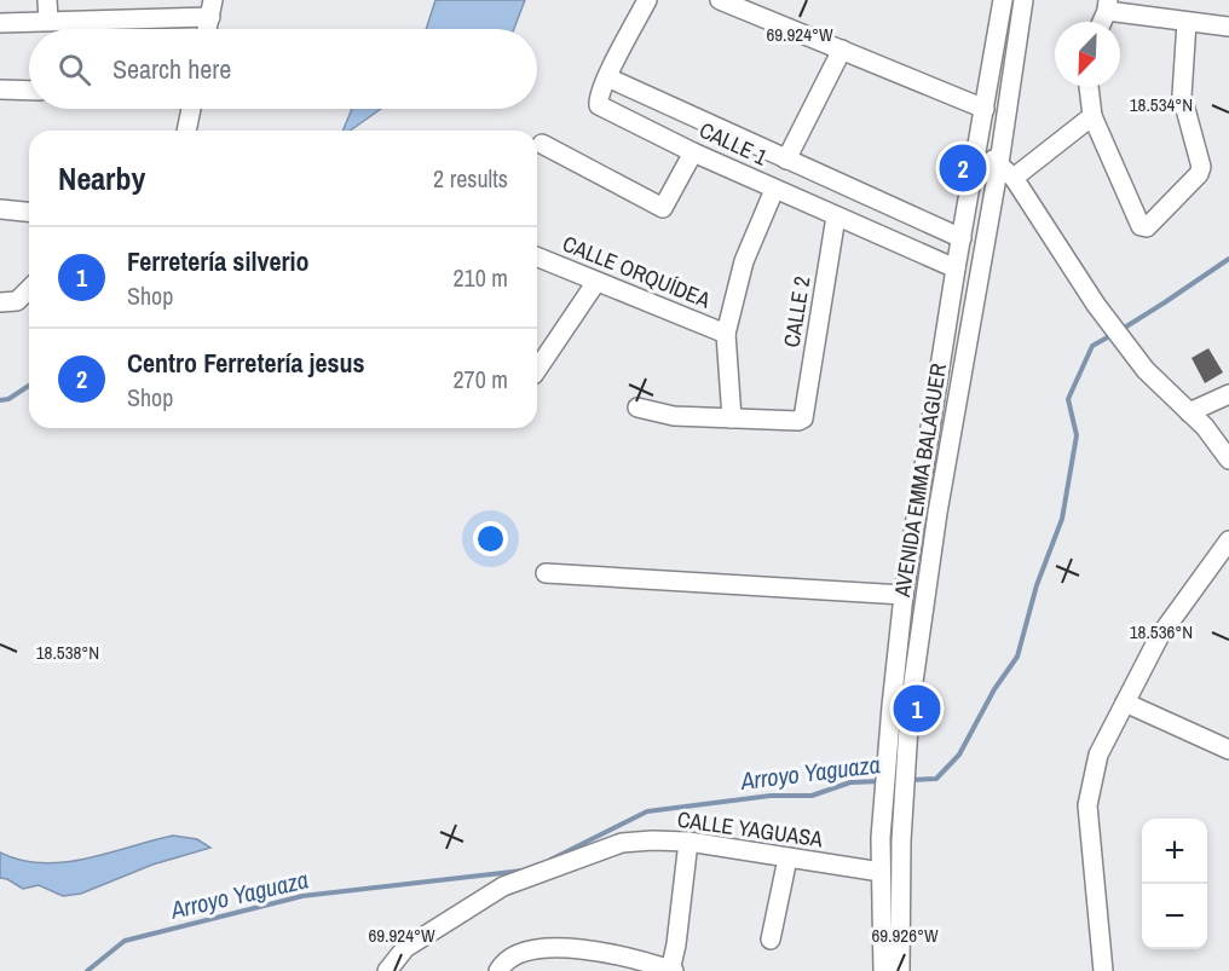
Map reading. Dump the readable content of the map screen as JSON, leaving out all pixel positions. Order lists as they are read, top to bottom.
{
  "streets": {
    "street": [
      "CALLE 1",
      "CALLE ORQUÍDEA",
      "CALLE 2",
      "AVENIDA EMMA BALAGUER",
      "CALLE YAGUASA"
    ]
  },
  "crossings": [
    ["CALLE 1", "CALLE 2"],
    ["CALLE 1", "AVENIDA EMMA BALAGUER"],
    ["AVENIDA EMMA BALAGUER", "CALLE YAGUASA"]
  ],
  "water": ["Arroyo Yaguaza"],
  "north": "bottom left",
  "page": {
    "search": "Search here",
    "heading": ["Nearby", "2 results"],
    "pins": ["2", "1"],
    "list": [
      {
        "mark": "1",
        "name": "Ferretería silverio",
        "note": "Shop",
        "value": "210 m"
      },
      {
        "mark": "2",
        "name": "Centro Ferretería jesus",
        "note": "Shop",
        "value": "270 m"
      }
    ],
    "map_buttons": ["+", "−"]
  },
  "coordinates": [
    "69.924°W",
    "18.534°N",
    "18.536°N",
    "18.538°N",
    "69.926°W"
  ]
}
